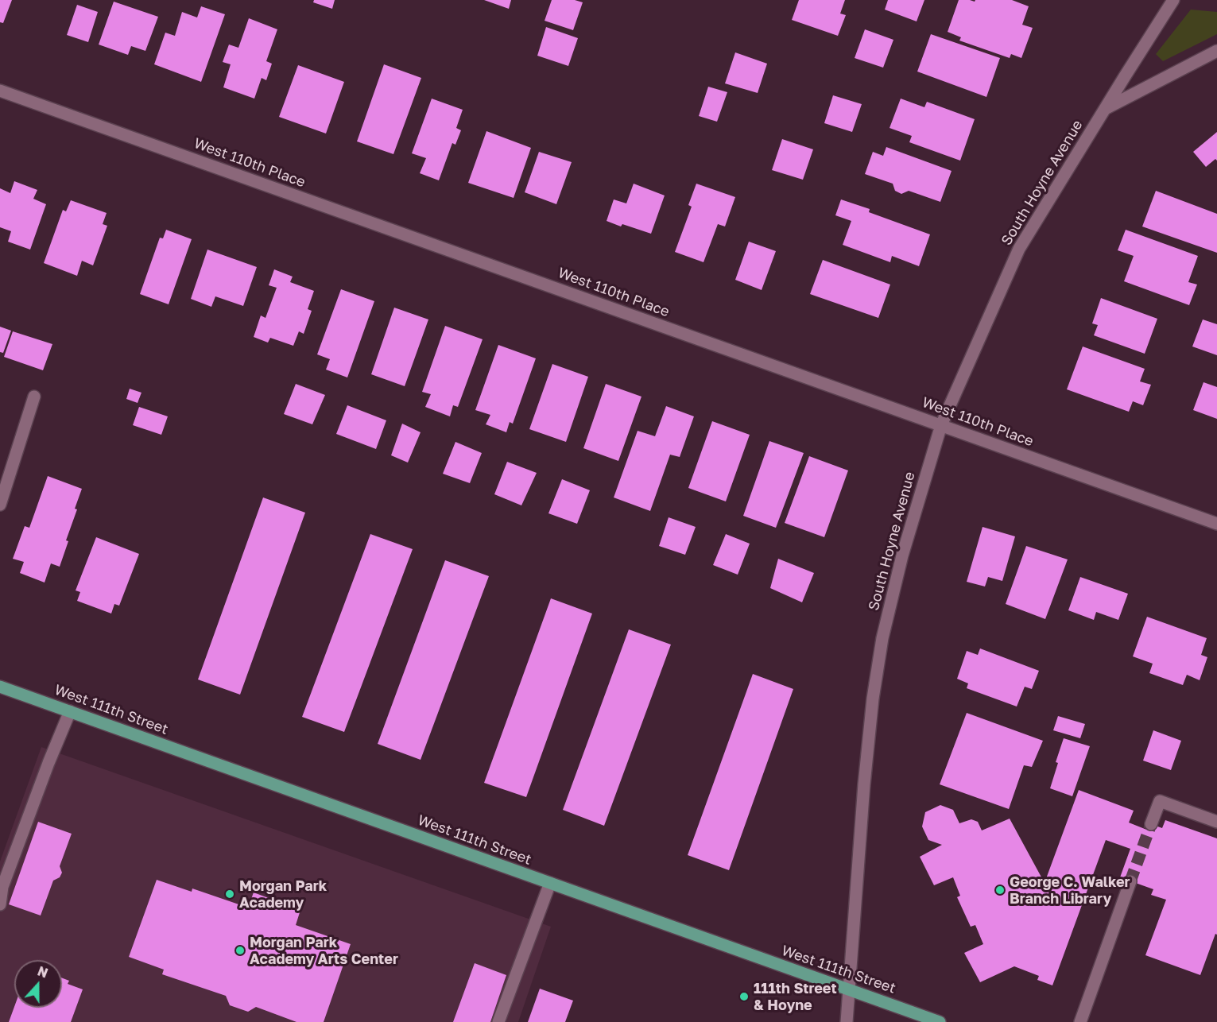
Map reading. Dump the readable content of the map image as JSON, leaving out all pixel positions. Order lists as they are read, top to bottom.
{
  "streets": {
    "main road": ["West 111th Street"],
    "street": ["West 110th Place", "South Hoyne Avenue"]
  },
  "crossings": [
    ["West 110th Place", "South Hoyne Avenue"],
    ["South Hoyne Avenue", "West 111th Street"]
  ],
  "places": [
    "George C. Walker Branch Library",
    "Morgan Park Academy",
    "Morgan Park Academy Arts Center",
    "111th Street & Hoyne"
  ],
  "north": "top"
}
